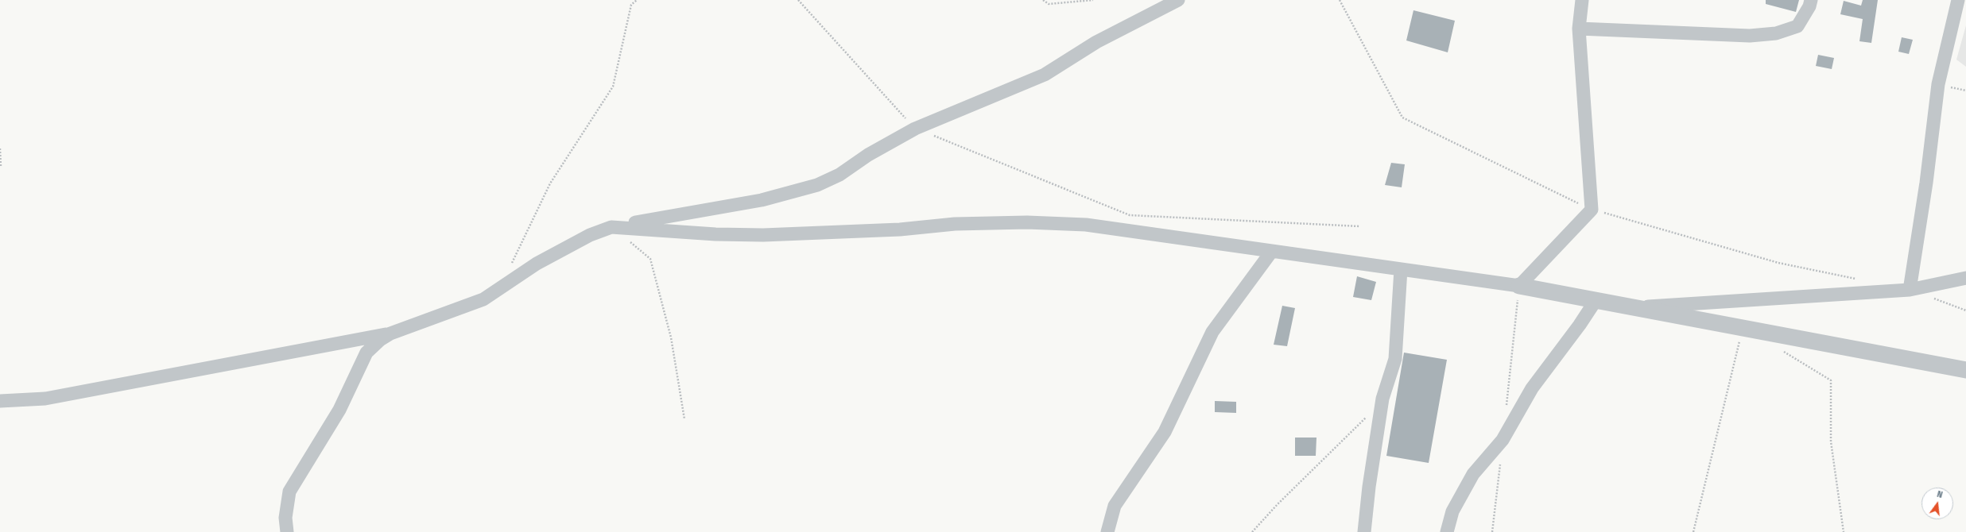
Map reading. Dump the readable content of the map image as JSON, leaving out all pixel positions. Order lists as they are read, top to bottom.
{
  "north": "top"
}
